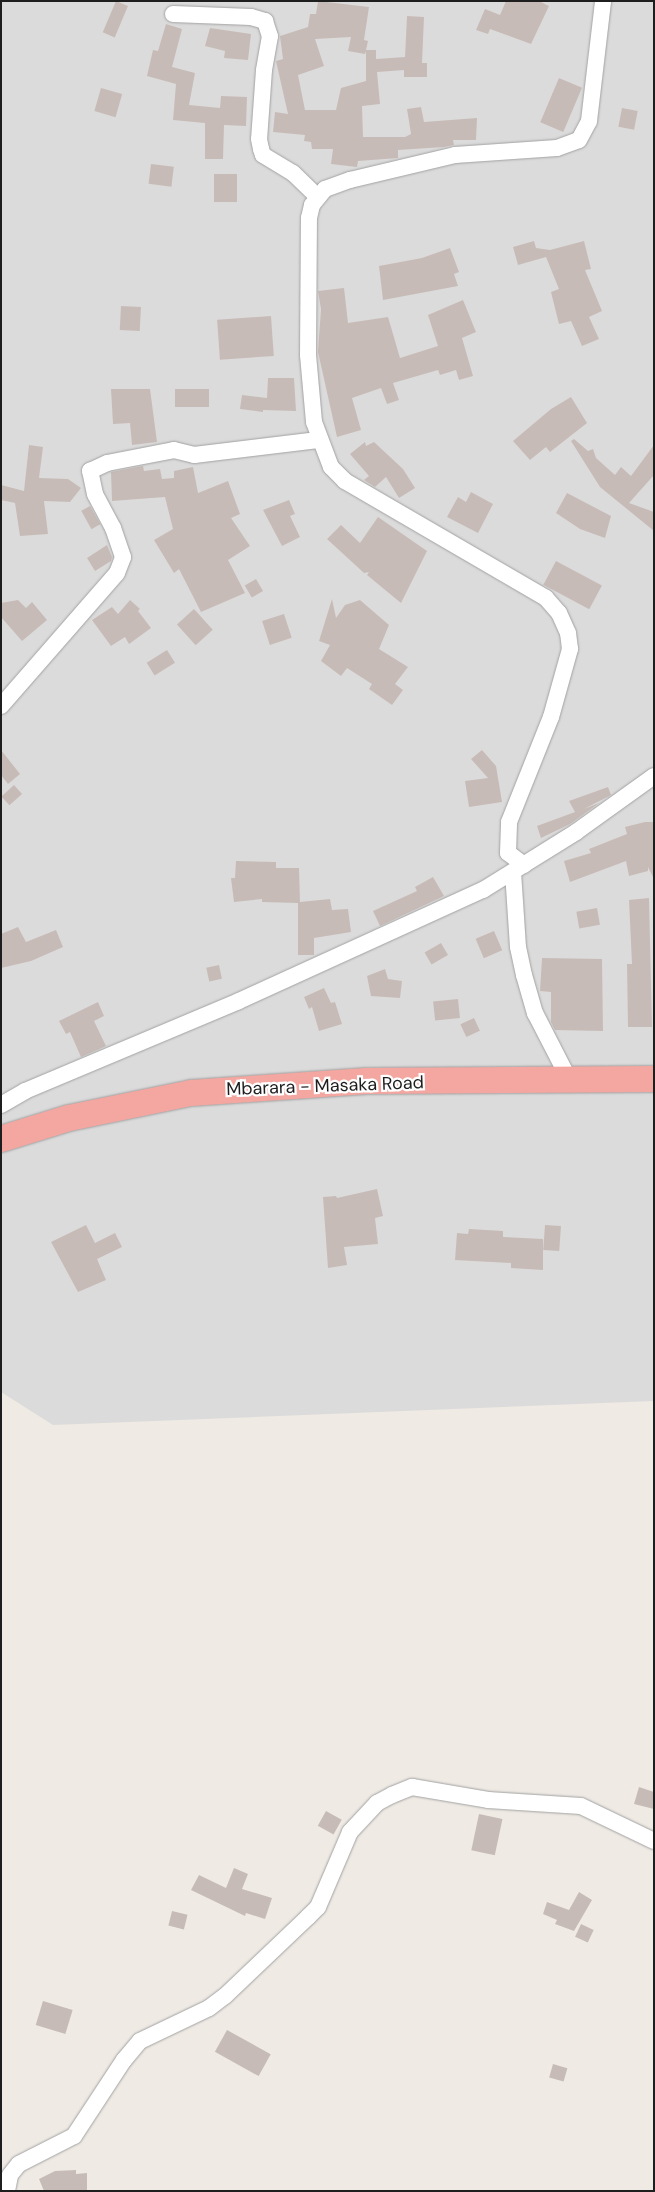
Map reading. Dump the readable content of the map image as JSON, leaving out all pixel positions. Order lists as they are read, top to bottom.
{
  "streets": {
    "highway": ["Mbarara - Masaka Road"]
  }
}
